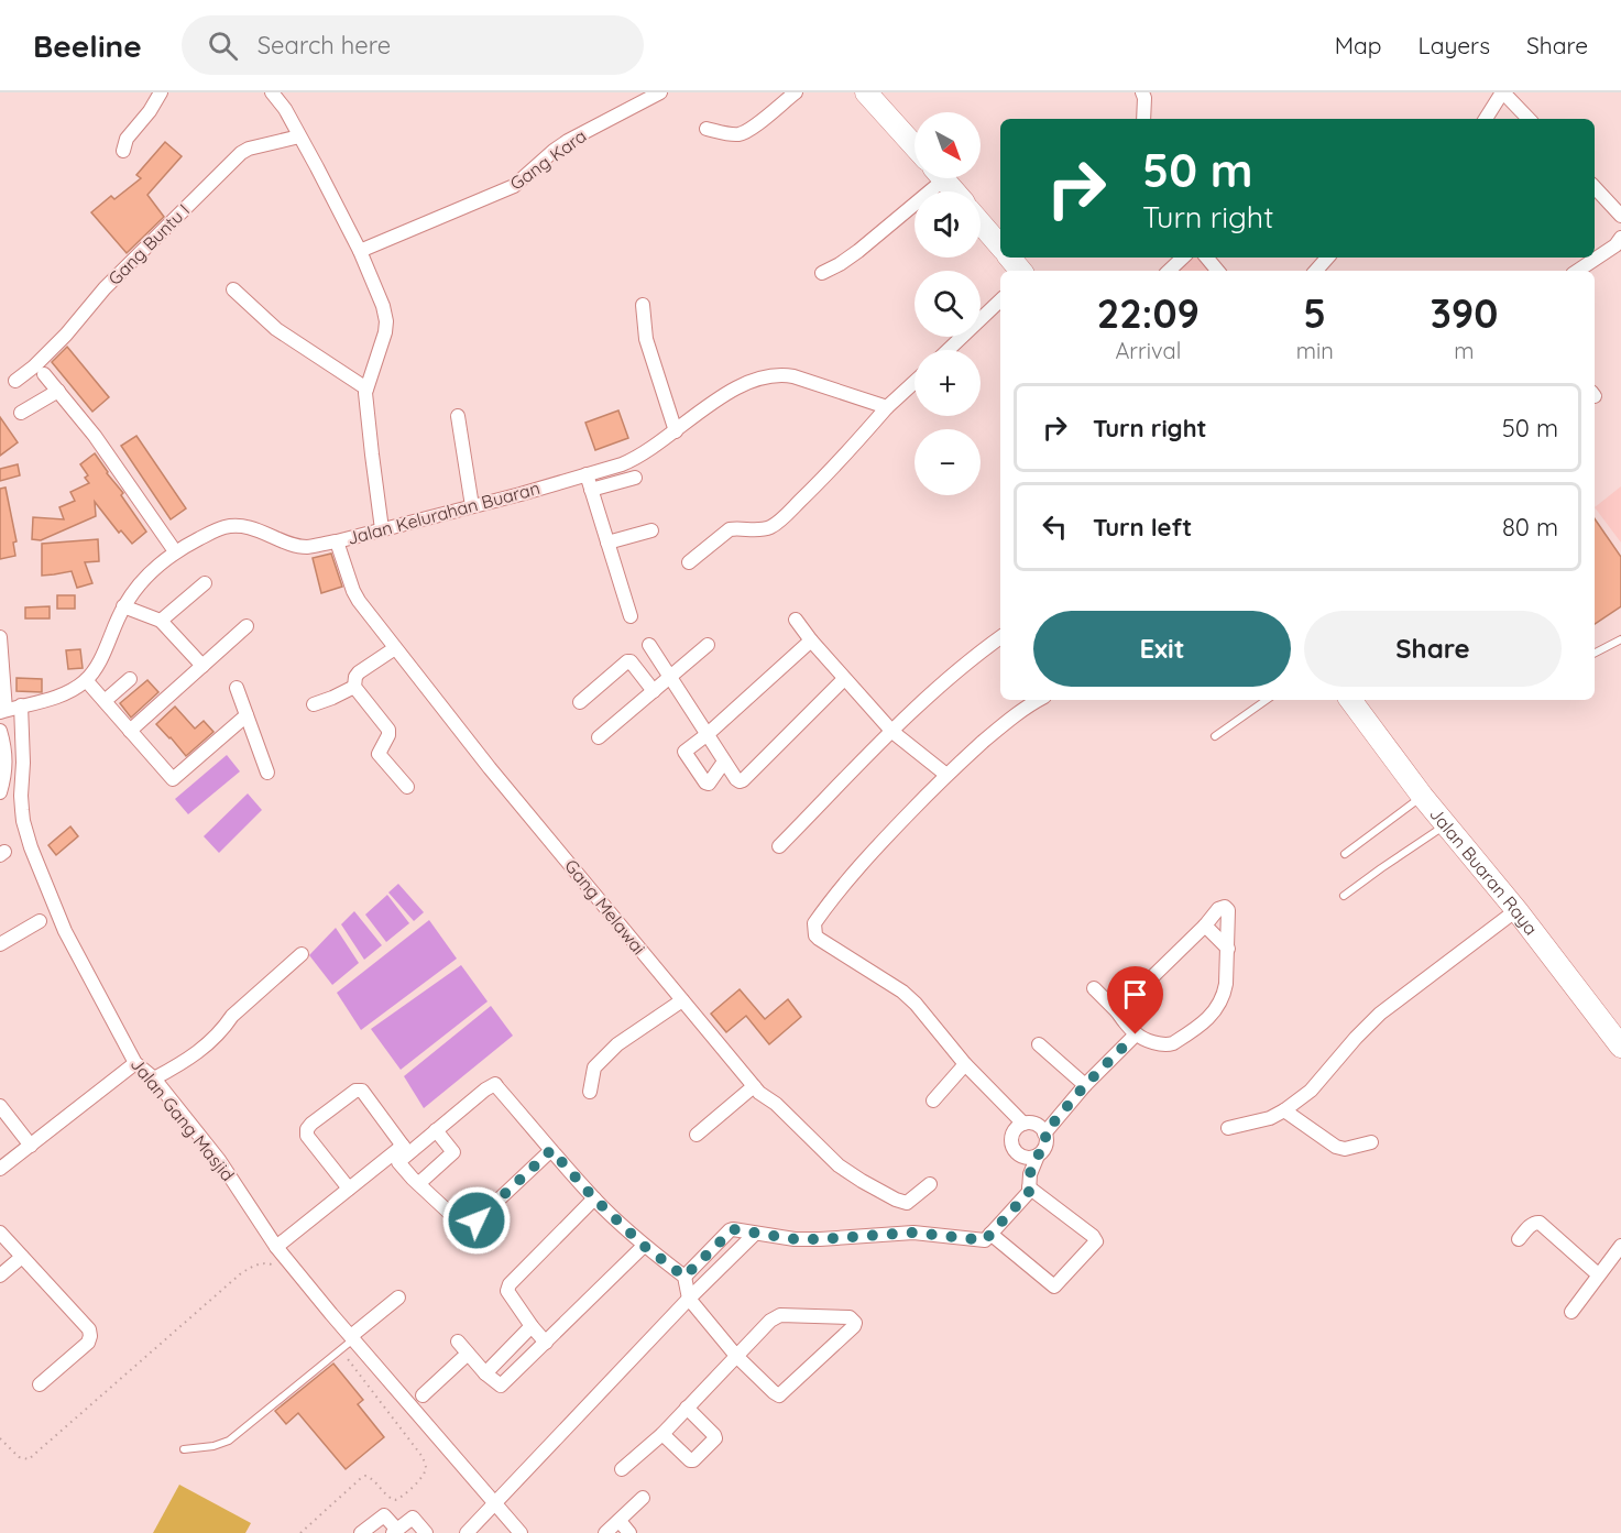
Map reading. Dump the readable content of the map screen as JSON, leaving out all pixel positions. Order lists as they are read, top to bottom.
{
  "streets": {
    "main road": ["Jalan Buaran Raya"],
    "street": [
      "Gang Kara",
      "Gang Buntu I",
      "Jalan Kelurahan Buaran",
      "Gang Melawai",
      "Jalan Gang Masjid"
    ]
  },
  "crossings": [
    ["Jalan Kelurahan Buaran", "Gang Melawai"],
    ["Jalan Kelurahan Buaran", "Jalan Gang Masjid"]
  ],
  "north": "bottom right",
  "page": {
    "header": "Beeline",
    "search": "Search here",
    "nav": ["Map", "Layers", "Share"],
    "map_buttons": ["+", "−"],
    "turn": ["50 m", "Turn right"],
    "eta": [
      "22:09",
      "Arrival",
      "5",
      "min",
      "390",
      "m"
    ],
    "list": [
      {
        "name": "Turn right",
        "value": "50 m"
      },
      {
        "name": "Turn left",
        "value": "80 m"
      }
    ],
    "buttons": ["Exit", "Share"]
  }
}
